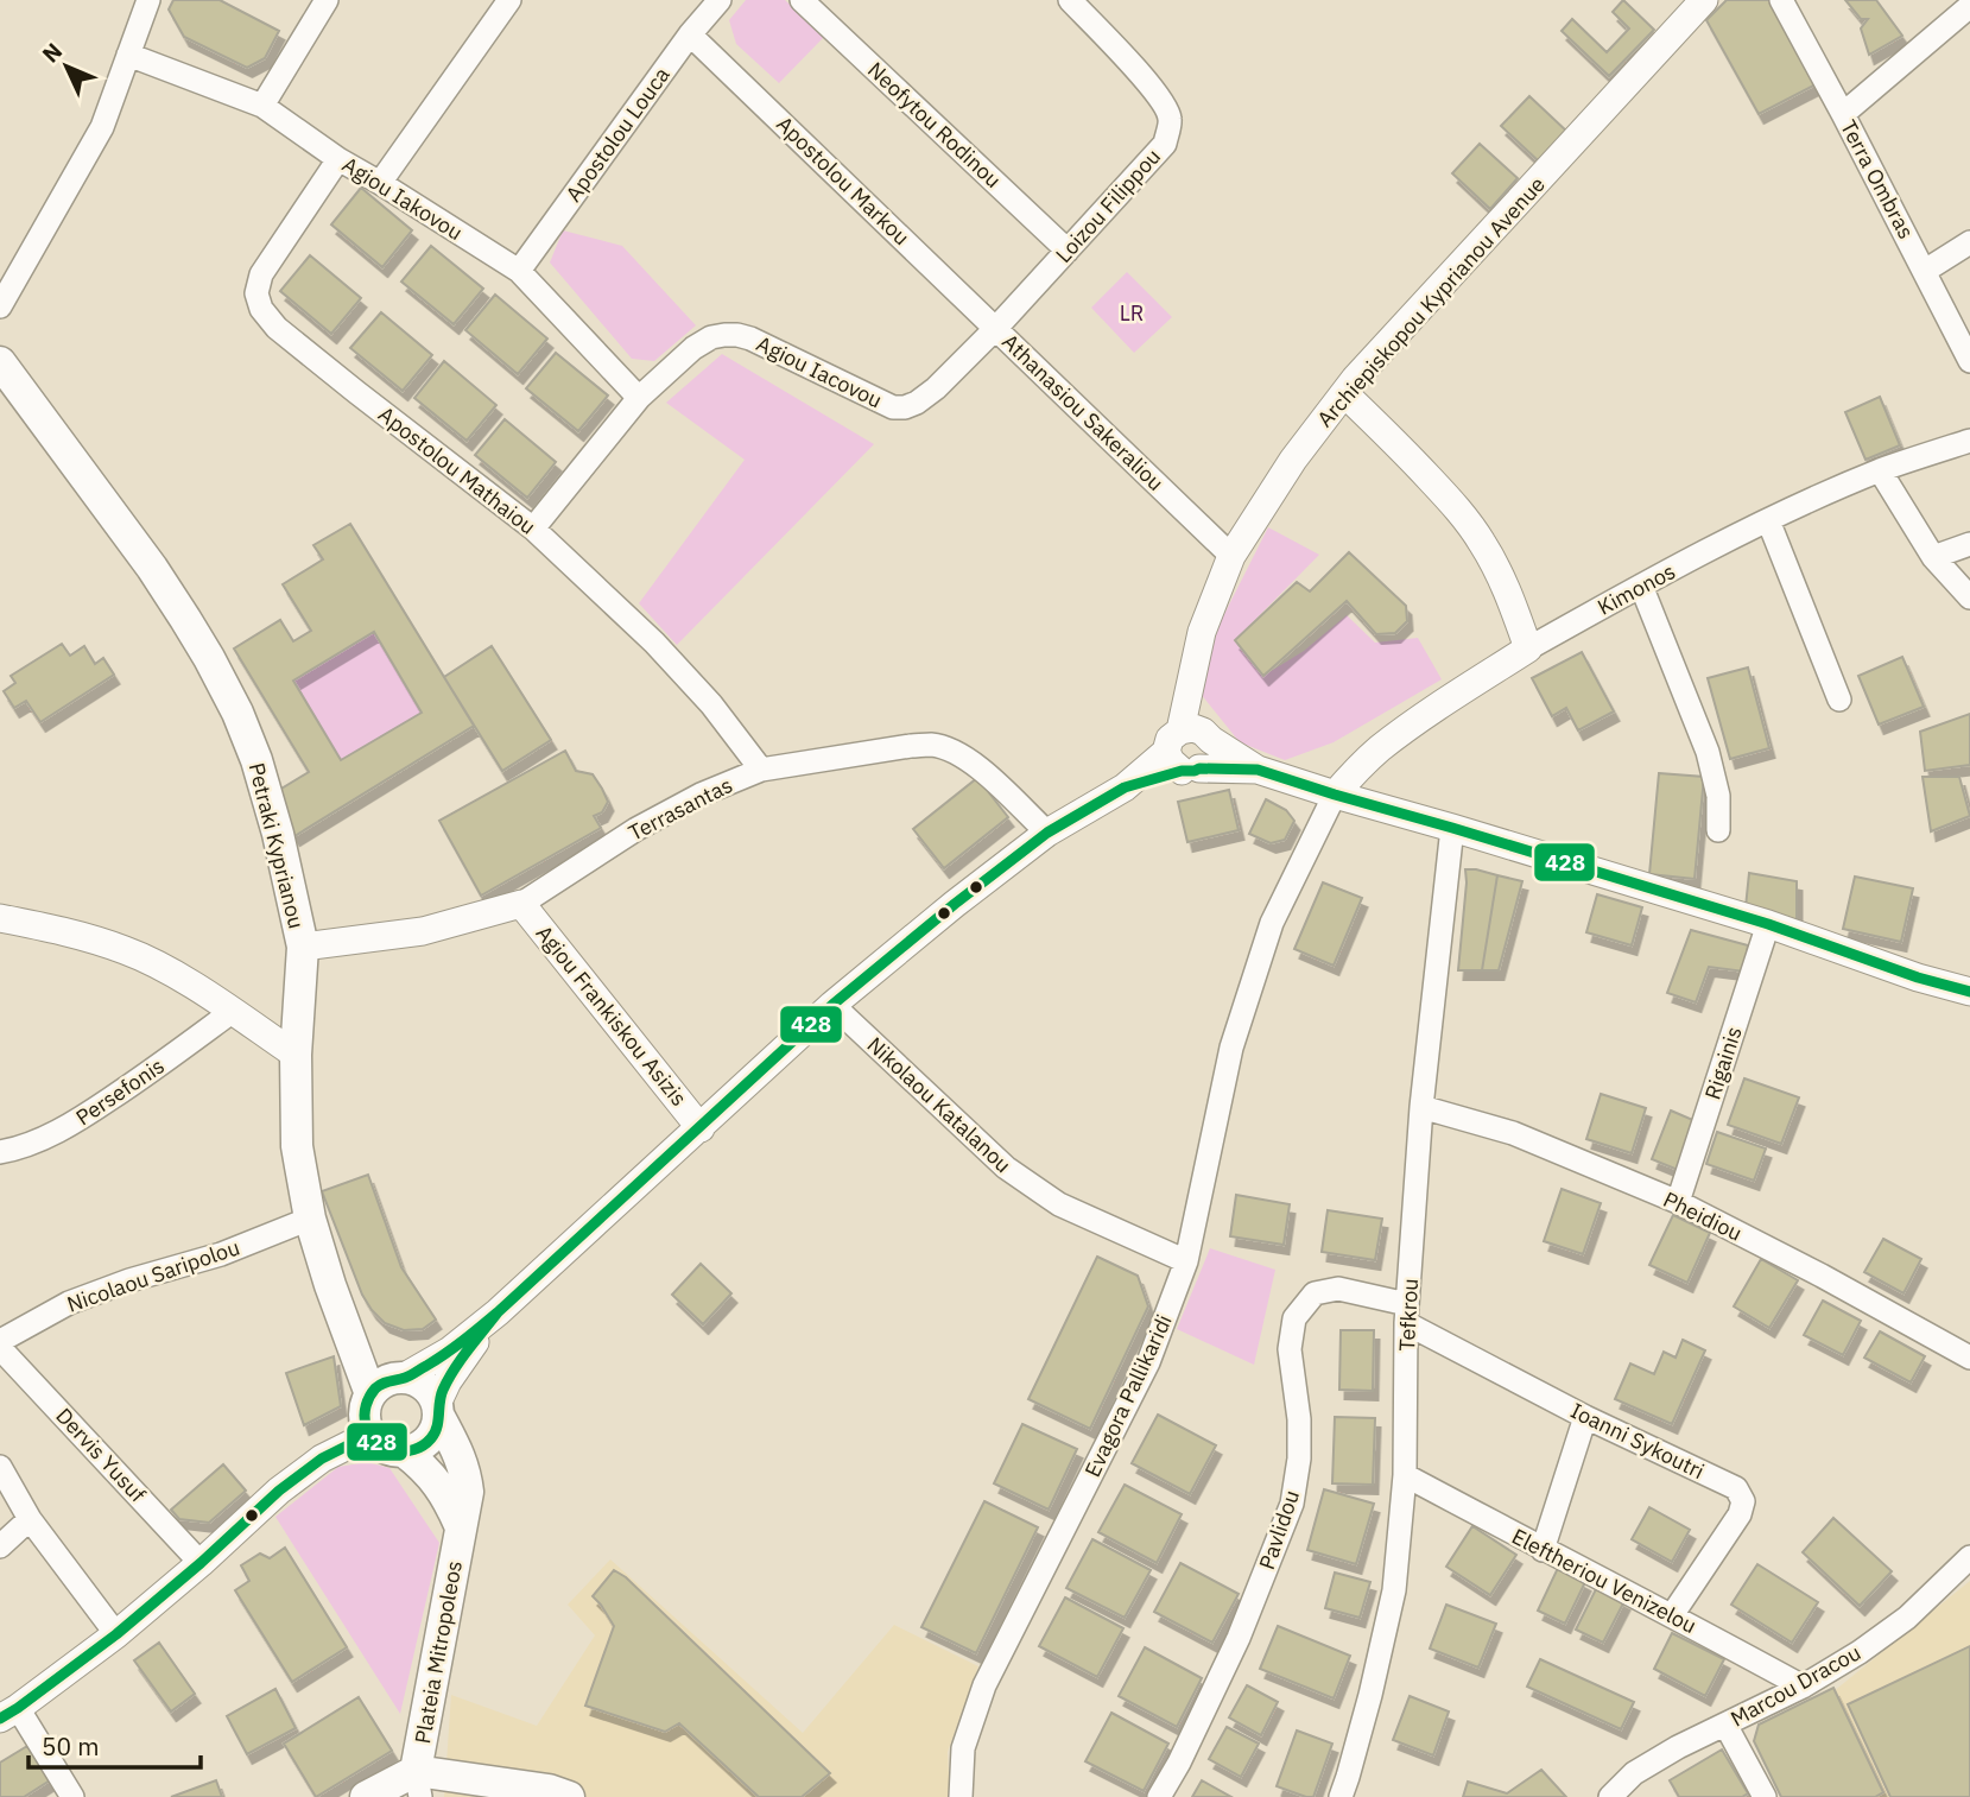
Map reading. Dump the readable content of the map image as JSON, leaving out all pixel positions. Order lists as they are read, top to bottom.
{
  "streets": {
    "main road": ["Petraki Kyprianou", "Plateia Mitropoleos"],
    "street": [
      "Neofytou Rodinou",
      "Apostolou Louca",
      "Terra Ombras",
      "Apostolou Markou",
      "Agiou Iakovou",
      "Loizou Filippou",
      "Archiepiskopou Kyprianou Avenue",
      "Agiou Iacovou",
      "Athanasiou Sakeraliou",
      "Apostolou Mathaiou",
      "Kimonos",
      "Terrasantas",
      "Agiou Frankiskou Asizis",
      "Rigainis",
      "Persefonis",
      "Nikolaou Katalanou",
      "Pheidiou",
      "Nicolaou Saripolou",
      "Tefkrou",
      "Evagora Pallikaridi",
      "Ioanni Sykoutri",
      "Dervis Yusuf",
      "Pavlidou",
      "Eleftheriou Venizelou",
      "Marcou Dracou"
    ]
  },
  "crossings": [
    ["Neofytou Rodinou", "Loizou Filippou"],
    ["Apostolou Louca", "Apostolou Markou"],
    ["Apostolou Louca", "Agiou Iakovou"],
    ["Apostolou Markou", "Loizou Filippou"],
    ["Apostolou Markou", "Athanasiou Sakeraliou"],
    ["Agiou Iakovou", "Agiou Iacovou"],
    ["Agiou Iakovou", "Apostolou Mathaiou"],
    ["Loizou Filippou", "Athanasiou Sakeraliou"],
    ["Archiepiskopou Kyprianou Avenue", "Athanasiou Sakeraliou"],
    ["Agiou Iacovou", "Athanasiou Sakeraliou"],
    ["Agiou Iacovou", "Apostolou Mathaiou"],
    ["Apostolou Mathaiou", "Terrasantas"],
    ["Kimonos", "Evagora Pallikaridi"],
    ["Terrasantas", "Petraki Kyprianou"],
    ["Terrasantas", "Agiou Frankiskou Asizis"],
    ["Petraki Kyprianou", "Nicolaou Saripolou"],
    ["Petraki Kyprianou", "Plateia Mitropoleos"],
    ["Rigainis", "Pheidiou"],
    ["Nikolaou Katalanou", "Evagora Pallikaridi"],
    ["Pheidiou", "Tefkrou"],
    ["Tefkrou", "Ioanni Sykoutri"],
    ["Tefkrou", "Pavlidou"],
    ["Tefkrou", "Eleftheriou Venizelou"],
    ["Ioanni Sykoutri", "Pavlidou"],
    ["Ioanni Sykoutri", "Eleftheriou Venizelou"],
    ["Eleftheriou Venizelou", "Marcou Dracou"]
  ],
  "parks": ["LR"],
  "lines": ["transit line 428"],
  "scale_bar": "50 m",
  "north": "top left"
}
